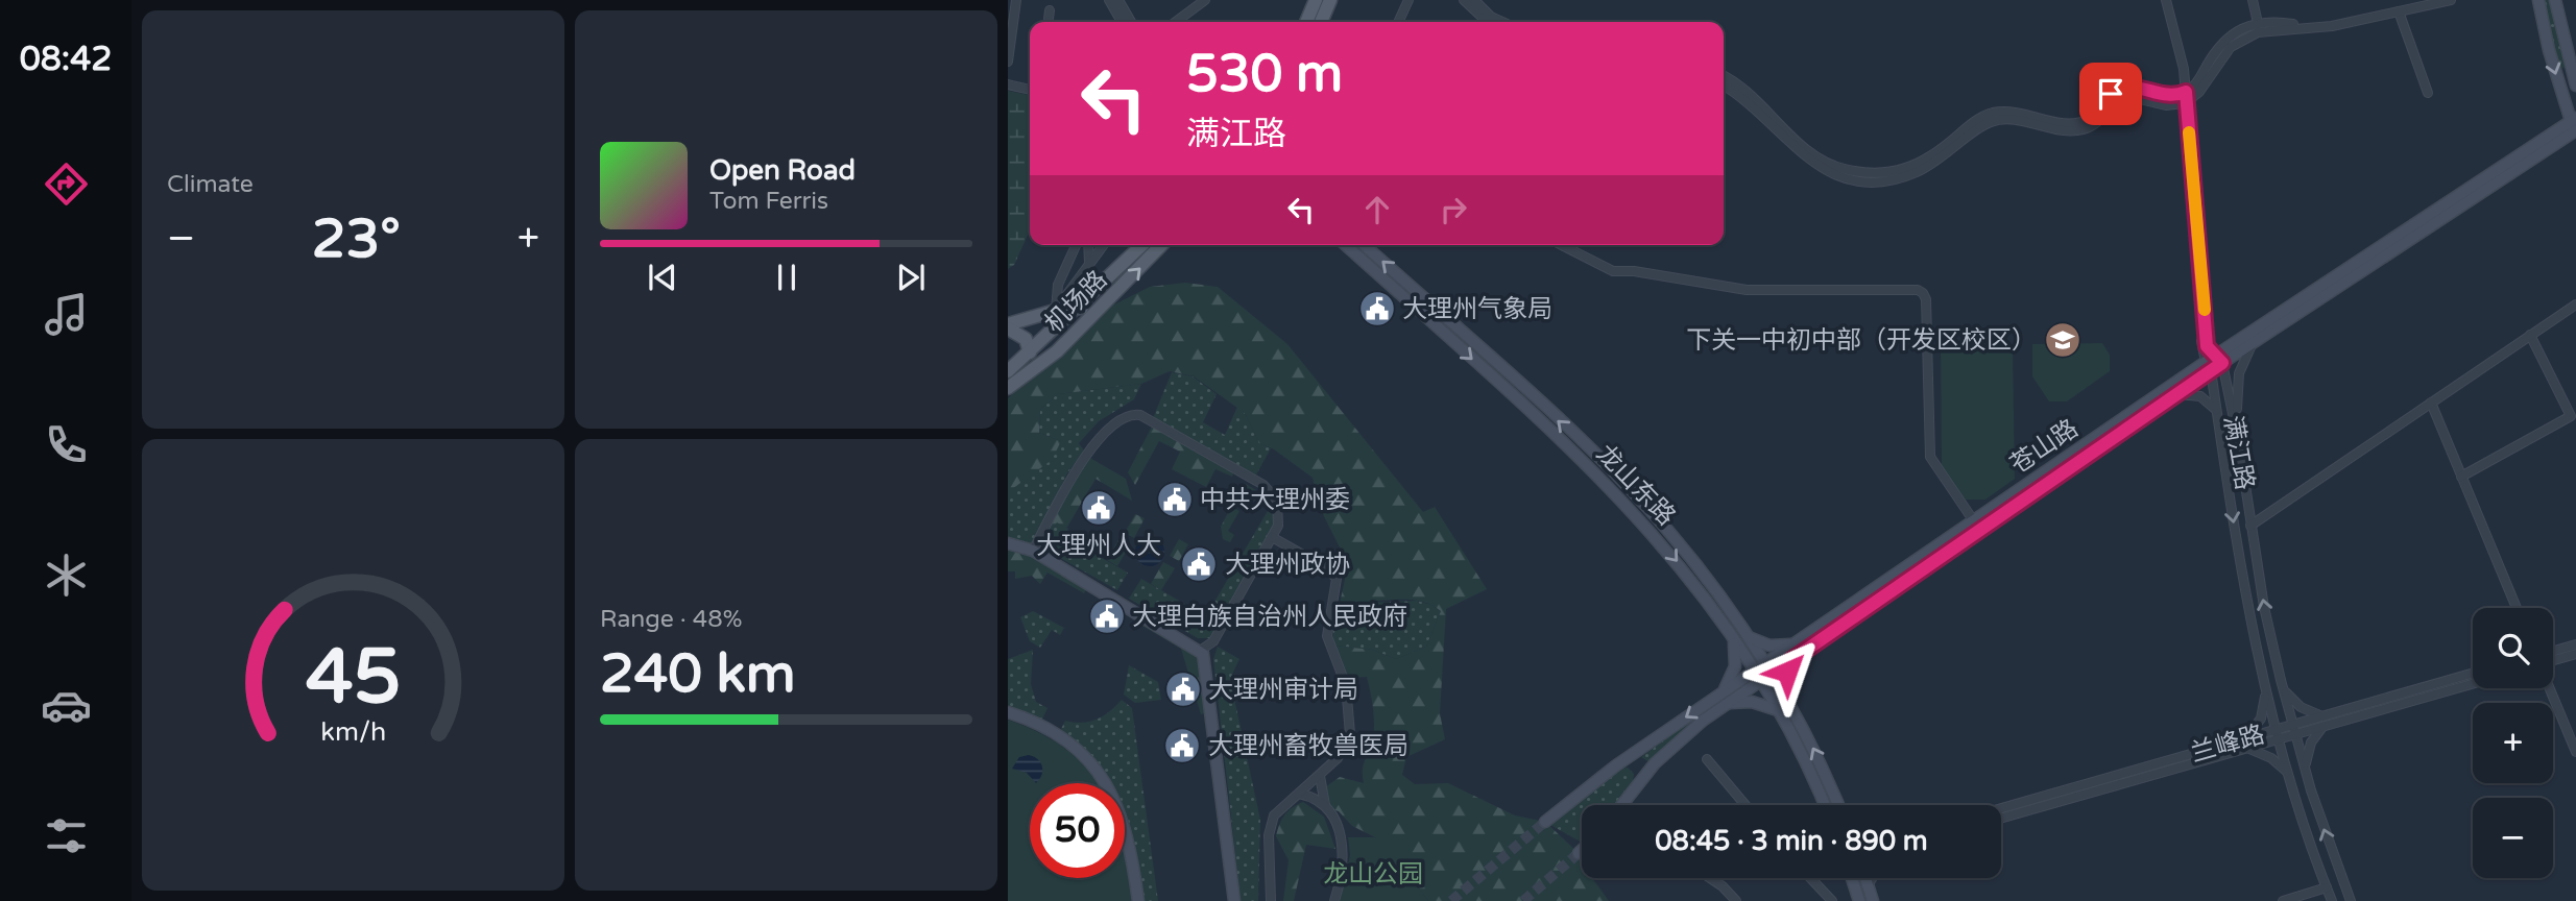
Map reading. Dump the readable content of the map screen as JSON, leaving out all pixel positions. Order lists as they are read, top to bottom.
{
  "streets": {
    "main road": ["机场路", "苍山路", "龙山东路"],
    "street": ["满江路", "兰峰路"]
  },
  "crossings": [
    ["苍山路", "满江路"],
    ["苍山路", "龙山东路"],
    ["满江路", "兰峰路"]
  ],
  "parks": ["龙山公园"],
  "places": {
    "public building": [
      "大理州气象局",
      "中共大理州委",
      "大理州人大",
      "大理州政协",
      "大理白族自治州人民政府",
      "大理州审计局",
      "大理州畜牧兽医局"
    ],
    "school or university": ["下关一中初中部（开发区校区）"]
  },
  "page": {
    "tabs": "08:42",
    "tile": [
      "Climate",
      ["Range · 48%", "240 km"]
    ],
    "turn": ["530 m", "满江路"],
    "song": ["Open Road", "Tom Ferris"],
    "heat": ["−", "23°", "+"],
    "map_buttons": ["+", "−"],
    "limit": "50",
    "trip": "08:45 · 3 min · 890 m",
    "gauge": ["45", "km/h"]
  }
}
